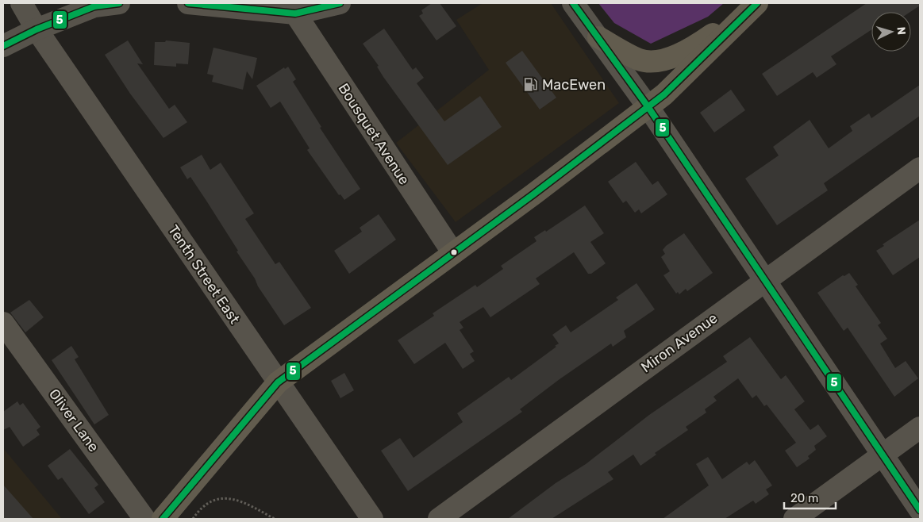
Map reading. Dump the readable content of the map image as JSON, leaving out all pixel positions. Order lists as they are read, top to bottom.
{
  "streets": {
    "street": [
      "Bousquet Avenue",
      "Tenth Street East",
      "Miron Avenue",
      "Oliver Lane"
    ]
  },
  "places": {
    "fuel station": ["MacEwen"]
  },
  "lines": ["transit line 5"],
  "scale_bar": "20 m",
  "north": "right"
}
